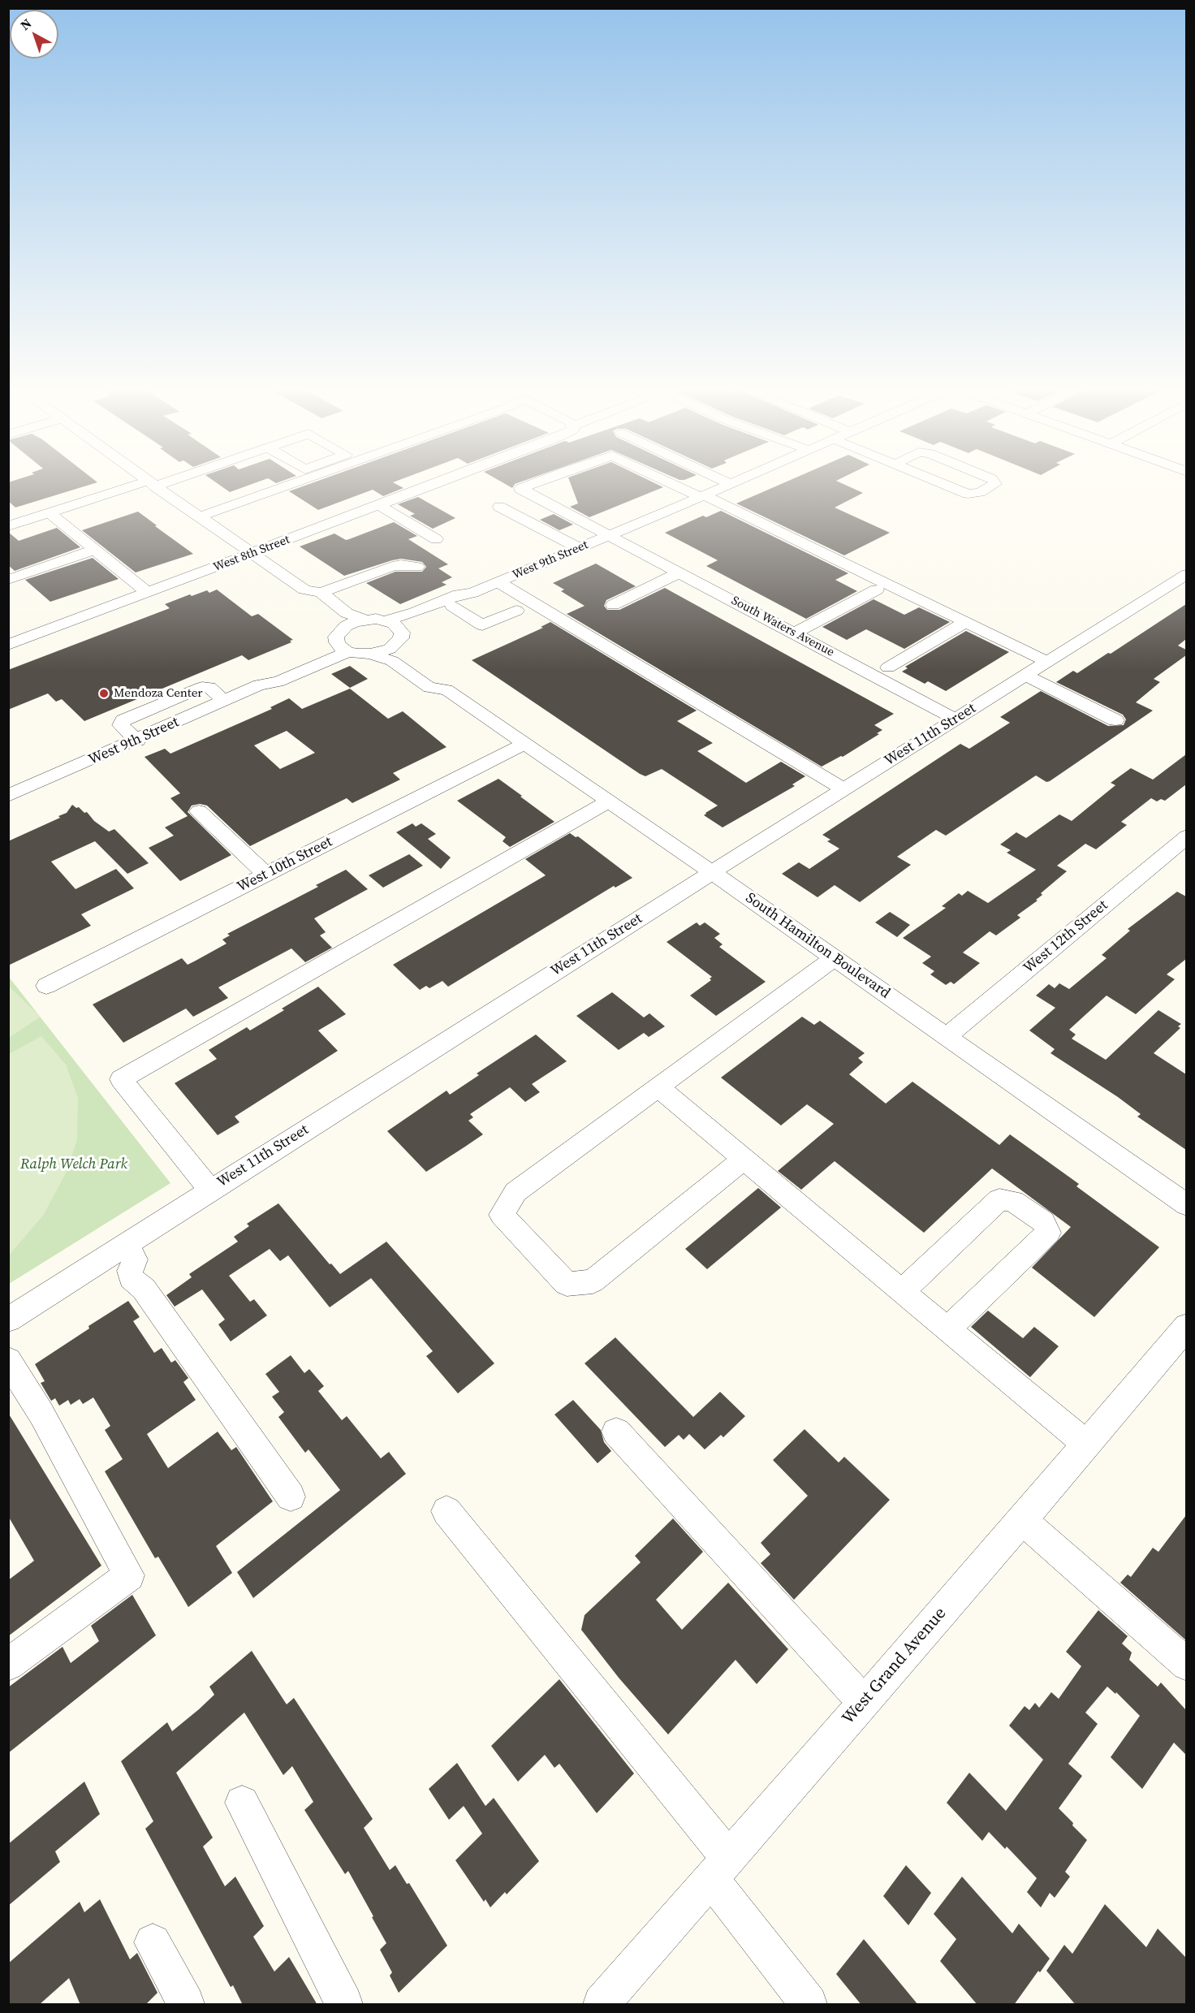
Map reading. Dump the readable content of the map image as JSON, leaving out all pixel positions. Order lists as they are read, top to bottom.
{
  "streets": {
    "street": [
      "West 8th Street",
      "West 9th Street",
      "South Waters Avenue",
      "West 11th Street",
      "West 10th Street",
      "West 12th Street",
      "South Hamilton Boulevard",
      "West Grand Avenue"
    ]
  },
  "crossings": [
    ["West 9th Street", "South Waters Avenue"],
    ["West 9th Street", "South Hamilton Boulevard"],
    ["South Waters Avenue", "West 11th Street"],
    ["West 11th Street", "South Hamilton Boulevard"],
    ["West 10th Street", "South Hamilton Boulevard"],
    ["West 12th Street", "South Hamilton Boulevard"]
  ],
  "parks": ["Ralph Welch Park"],
  "places": ["Mendoza Center"],
  "north": "top left"
}
